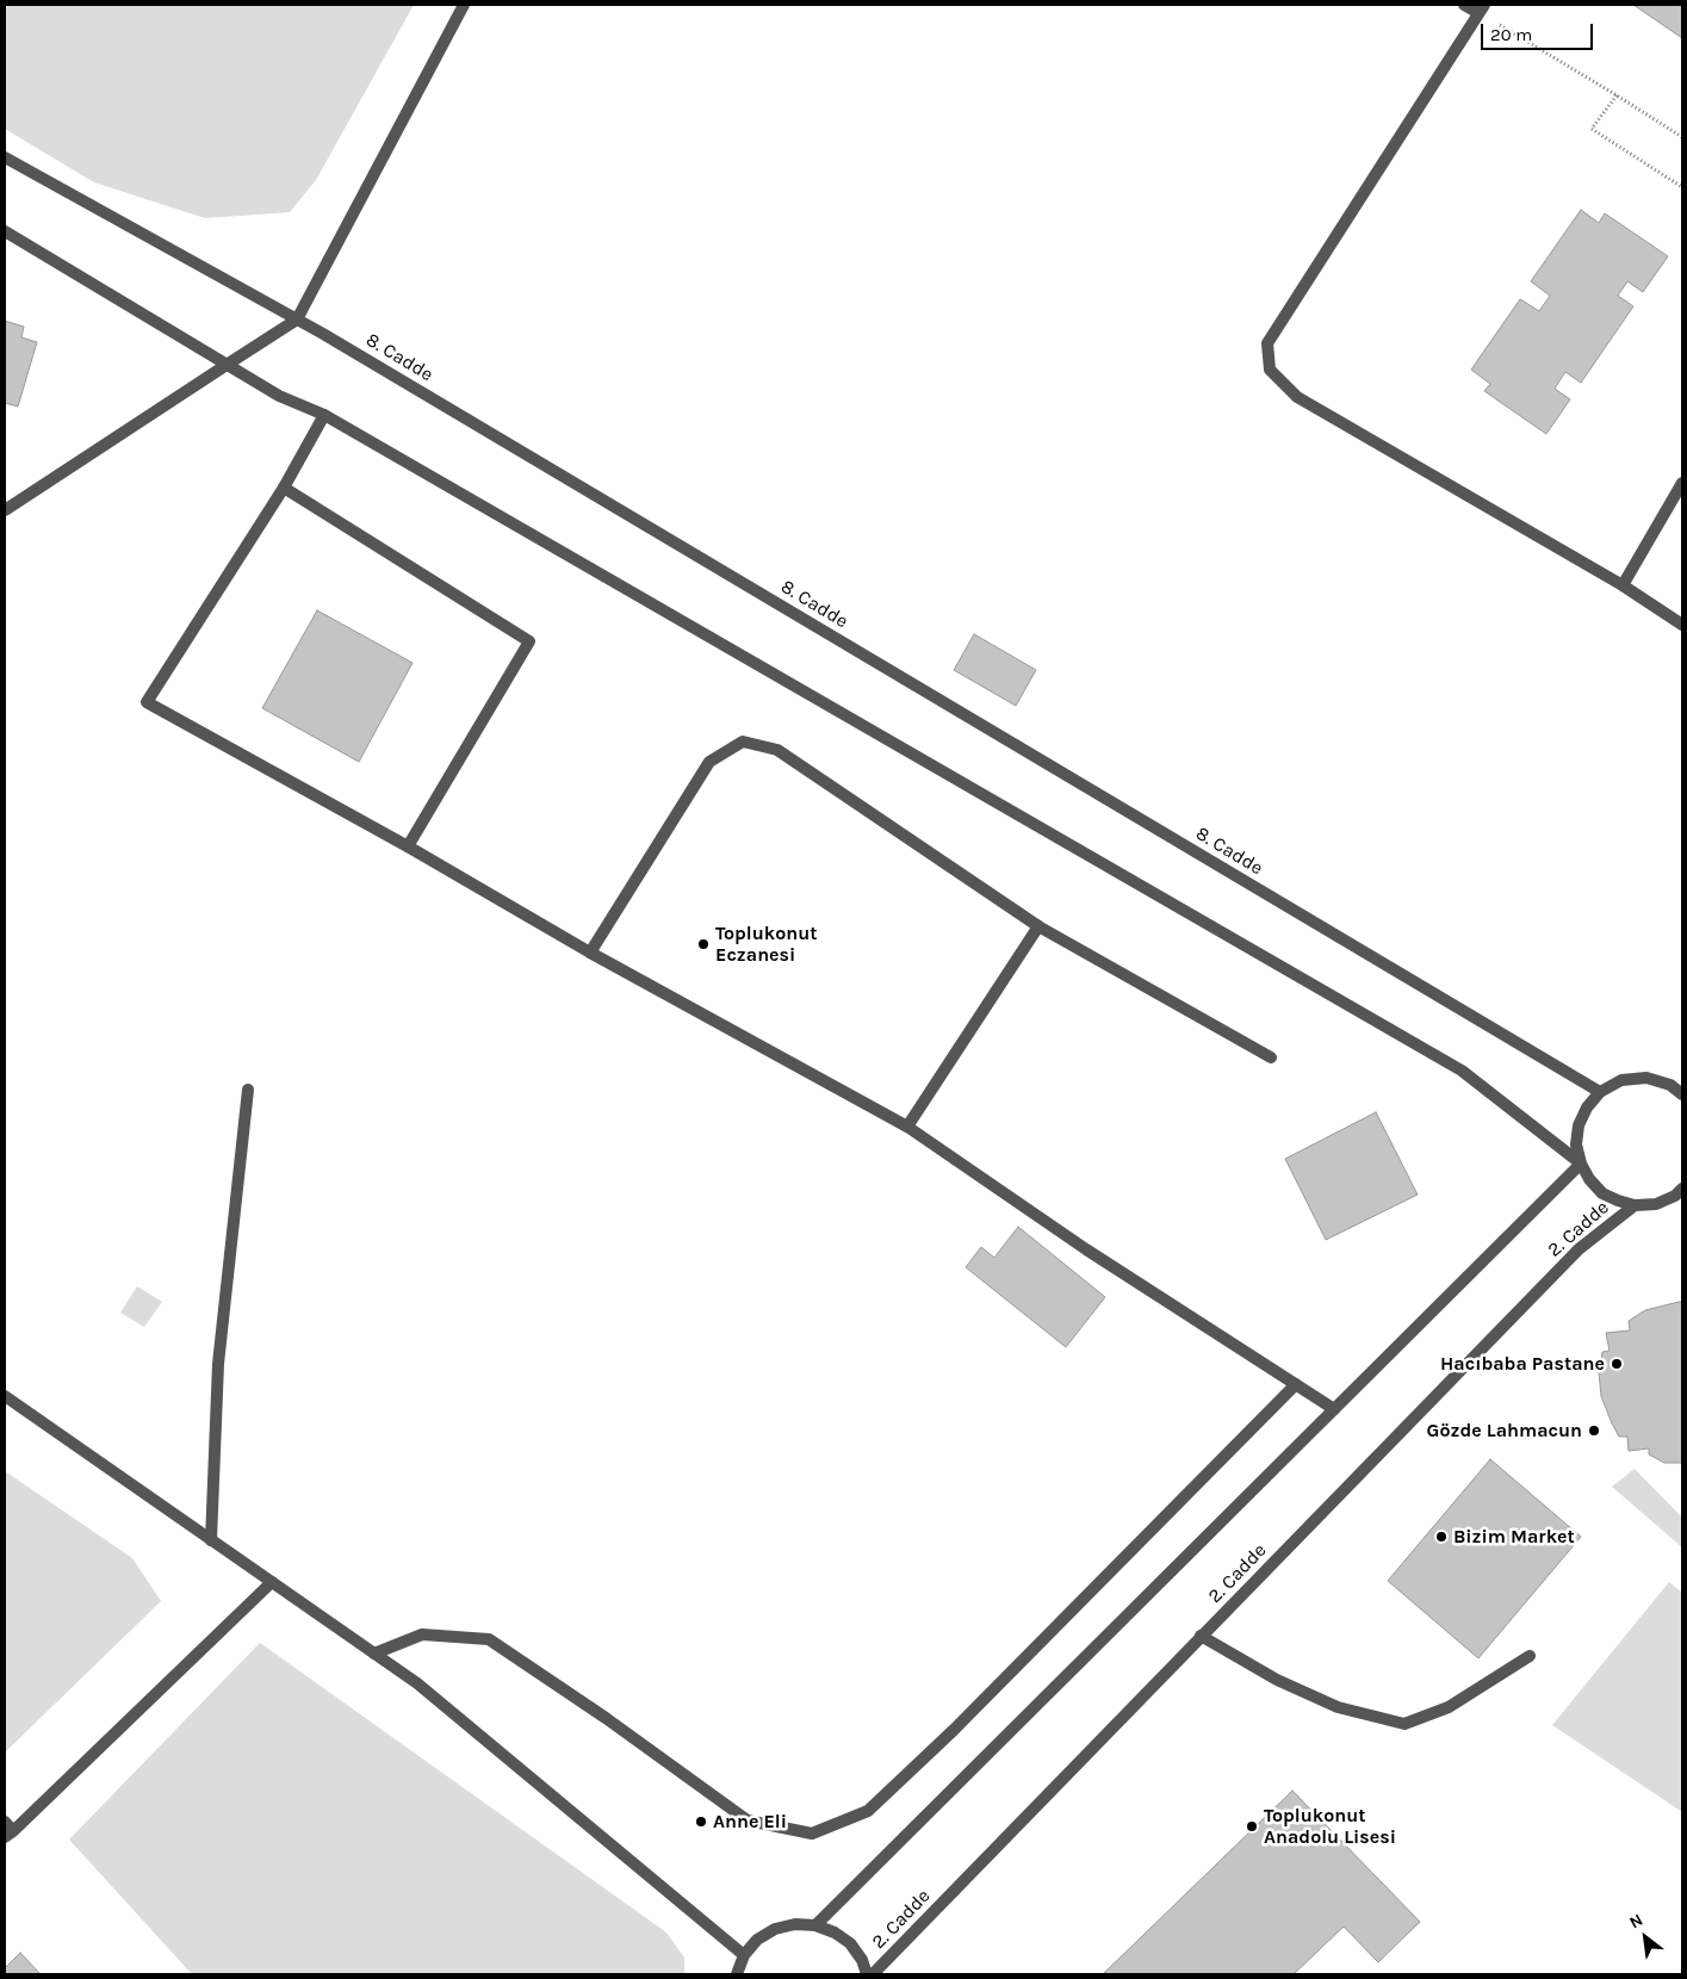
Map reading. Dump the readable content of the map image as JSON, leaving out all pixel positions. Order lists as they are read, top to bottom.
{
  "streets": {
    "street": ["8. Cadde", "2. Cadde"]
  },
  "places": [
    "Toplukonut Eczanesi",
    "Hacıbaba Pastane",
    "Gözde Lahmacun",
    "Bizim Market",
    "Anne Eli",
    "Toplukonut Anadolu Lisesi"
  ],
  "scale_bar": "20 m",
  "north": "top left"
}
